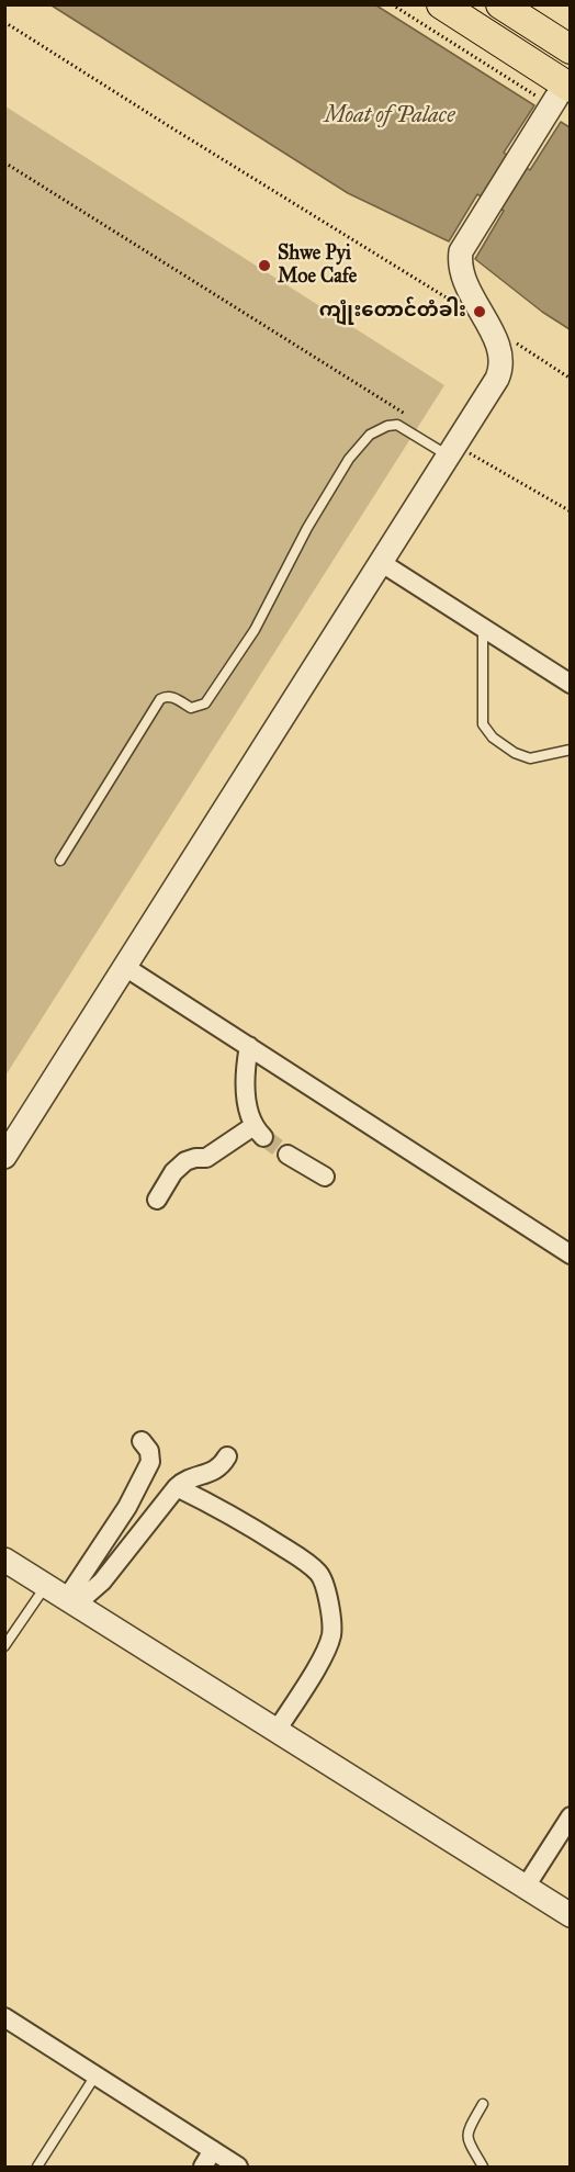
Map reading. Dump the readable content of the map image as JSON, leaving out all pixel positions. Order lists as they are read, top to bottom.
{
  "water": ["Moat of Palace"],
  "places": ["Shwe Pyi Moe Cafe", "ကျုံးတောင်တံခါး"]
}
